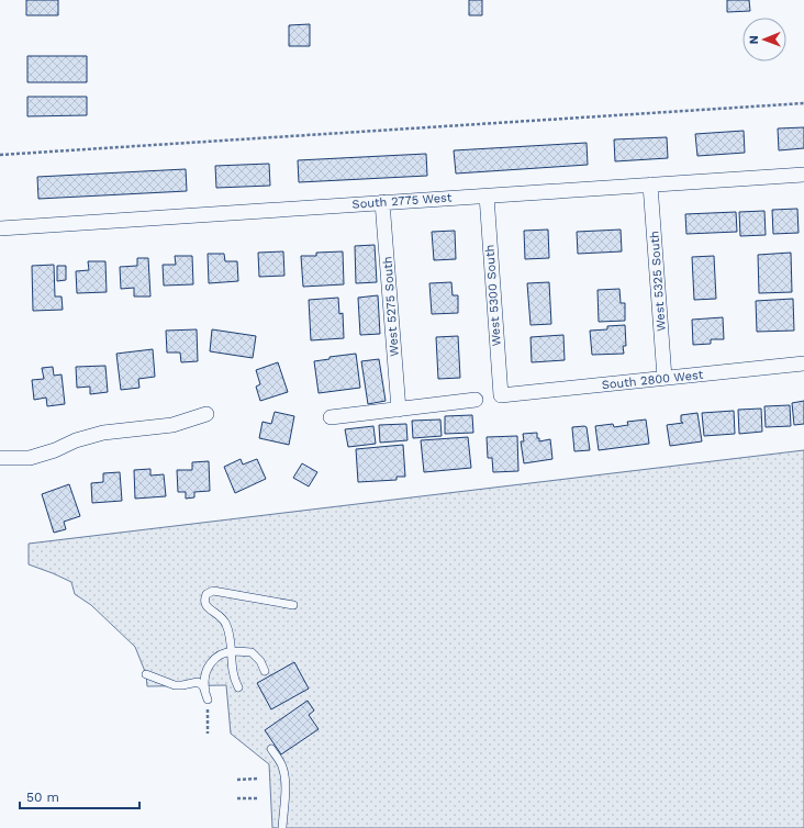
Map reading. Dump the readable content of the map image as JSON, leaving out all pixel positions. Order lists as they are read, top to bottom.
{
  "streets": {
    "street": [
      "South 2775 West",
      "West 5325 South",
      "West 5300 South",
      "West 5275 South",
      "South 2800 West"
    ]
  },
  "crossings": [
    ["South 2775 West", "West 5325 South"],
    ["South 2775 West", "West 5300 South"],
    ["South 2775 West", "West 5275 South"],
    ["West 5325 South", "South 2800 West"],
    ["West 5300 South", "South 2800 West"]
  ],
  "scale_bar": "50 m",
  "north": "left"
}
